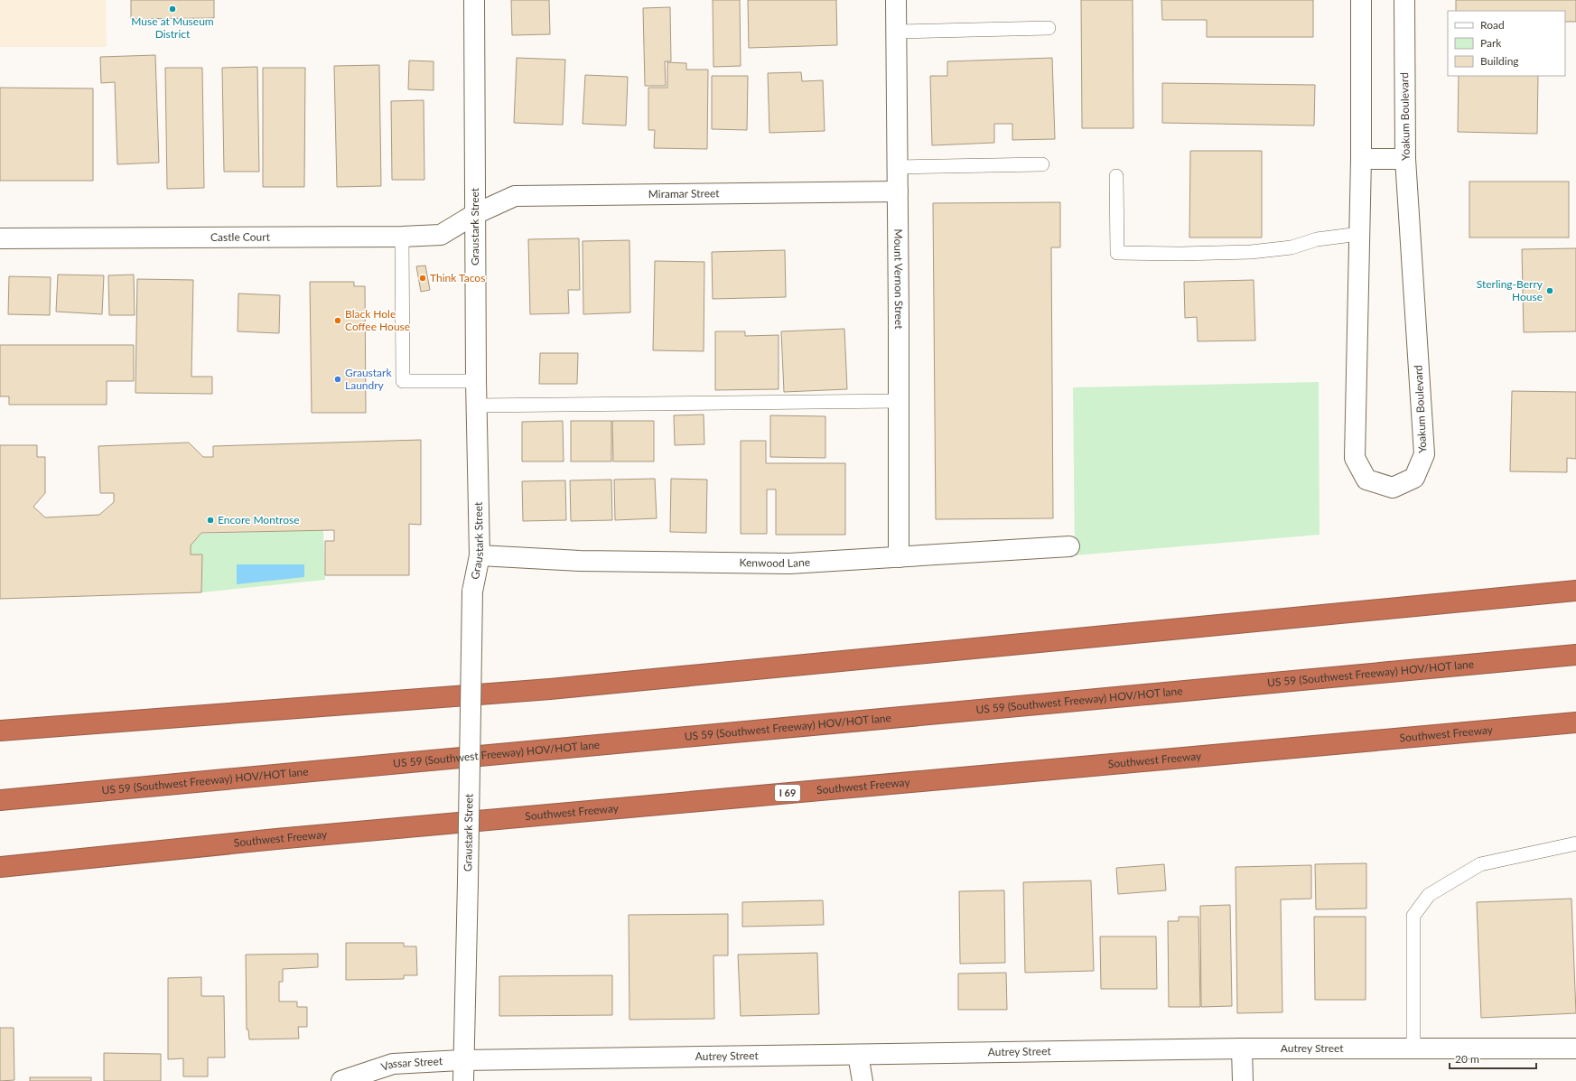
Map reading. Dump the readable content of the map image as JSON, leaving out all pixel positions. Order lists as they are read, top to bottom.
{
  "streets": {
    "highway": ["US 59 (Southwest Freeway) HOV/HOT lane", "Southwest Freeway", "I 69"],
    "street": [
      "Yoakum Boulevard",
      "Miramar Street",
      "Graustark Street",
      "Castle Court",
      "Mount Vernon Street",
      "Kenwood Lane",
      "Autrey Street",
      "Vassar Street"
    ]
  },
  "crossings": [
    ["Miramar Street", "Graustark Street"],
    ["Miramar Street", "Castle Court"],
    ["Miramar Street", "Mount Vernon Street"],
    ["Graustark Street", "Castle Court"],
    ["Graustark Street", "Kenwood Lane"],
    ["Graustark Street", "Autrey Street"],
    ["Graustark Street", "Vassar Street"],
    ["Mount Vernon Street", "Kenwood Lane"],
    ["Autrey Street", "Vassar Street"]
  ],
  "places": [
    "Muse at Museum District",
    "Think Tacos",
    "Sterling-Berry House",
    "Black Hole Coffee House",
    "Graustark Laundry",
    "Encore Montrose"
  ],
  "legend": ["Road", "Park", "Building"],
  "scale_bar": "20 m"
}
